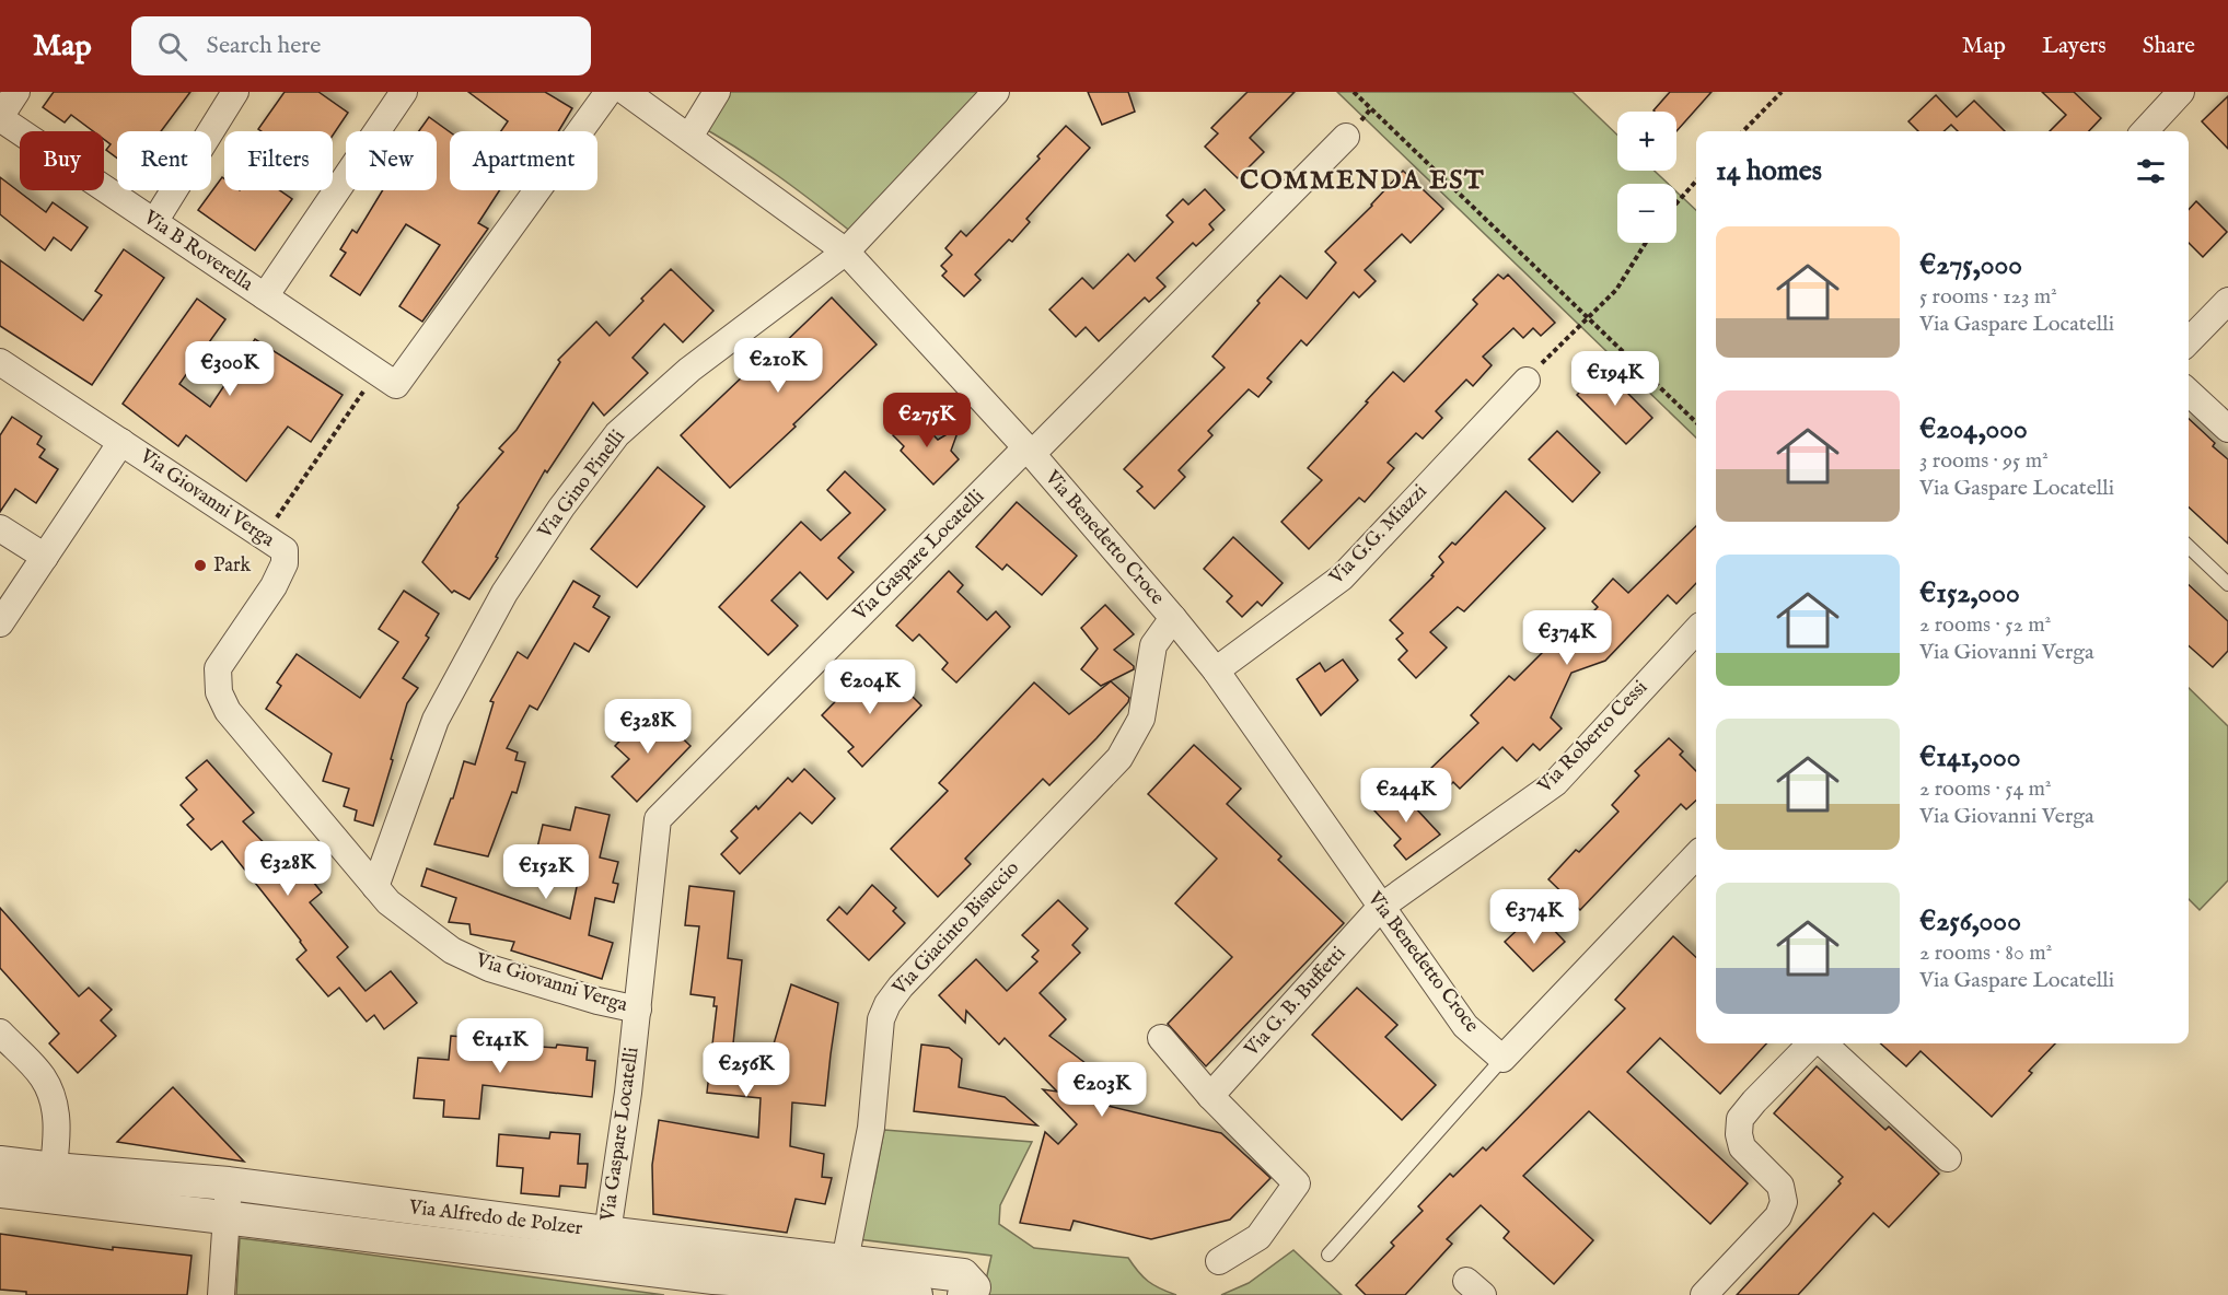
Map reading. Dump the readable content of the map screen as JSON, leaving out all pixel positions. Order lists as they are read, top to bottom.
{
  "streets": {
    "street": [
      "Via B Roverella",
      "Via Gino Pinelli",
      "Via Giovanni Verga",
      "Via G.G. Miazzi",
      "Via Benedetto Croce",
      "Via Gaspare Locatelli",
      "Via Roberto Cessi",
      "Via Giacinto Bisuccio",
      "Via G. B. Buffetti",
      "Via Alfredo de Polzer"
    ]
  },
  "crossings": [
    ["Via Gino Pinelli", "Via Giovanni Verga"],
    ["Via Gino Pinelli", "Via Benedetto Croce"],
    ["Via Giovanni Verga", "Via Gaspare Locatelli"],
    ["Via G.G. Miazzi", "Via Benedetto Croce"],
    ["Via Benedetto Croce", "Via Gaspare Locatelli"],
    ["Via Benedetto Croce", "Via Roberto Cessi"],
    ["Via Benedetto Croce", "Via Giacinto Bisuccio"],
    ["Via Benedetto Croce", "Via G. B. Buffetti"],
    ["Via Gaspare Locatelli", "Via Alfredo de Polzer"],
    ["Via Roberto Cessi", "Via G. B. Buffetti"],
    ["Via Giacinto Bisuccio", "Via Alfredo de Polzer"]
  ],
  "districts": ["COMMENDA EST"],
  "places": ["Park"],
  "page": {
    "header": "Map",
    "search": "Search here",
    "nav": ["Map", "Layers", "Share"],
    "map_buttons": ["+", "−"],
    "chip": [
      "Buy",
      "Rent",
      "Filters",
      "New",
      "Apartment"
    ],
    "heading": "14 homes",
    "list": [
      {
        "name": "€275,000",
        "note": "5 rooms · 123 m² · Via Gaspare Locatelli"
      },
      {
        "name": "€204,000",
        "note": "3 rooms · 95 m² · Via Gaspare Locatelli"
      },
      {
        "name": "€152,000",
        "note": "2 rooms · 52 m² · Via Giovanni Verga"
      },
      {
        "name": "€141,000",
        "note": "2 rooms · 54 m² · Via Giovanni Verga"
      },
      {
        "name": "€256,000",
        "note": "2 rooms · 80 m² · Via Gaspare Locatelli"
      }
    ],
    "price": [
      "€210K",
      "€300K",
      "€194K",
      "€275K",
      "€374K",
      "€204K",
      "€328K",
      "€244K",
      "€328K",
      "€152K",
      "€374K",
      "€141K",
      "€256K",
      "€203K"
    ]
  }
}
